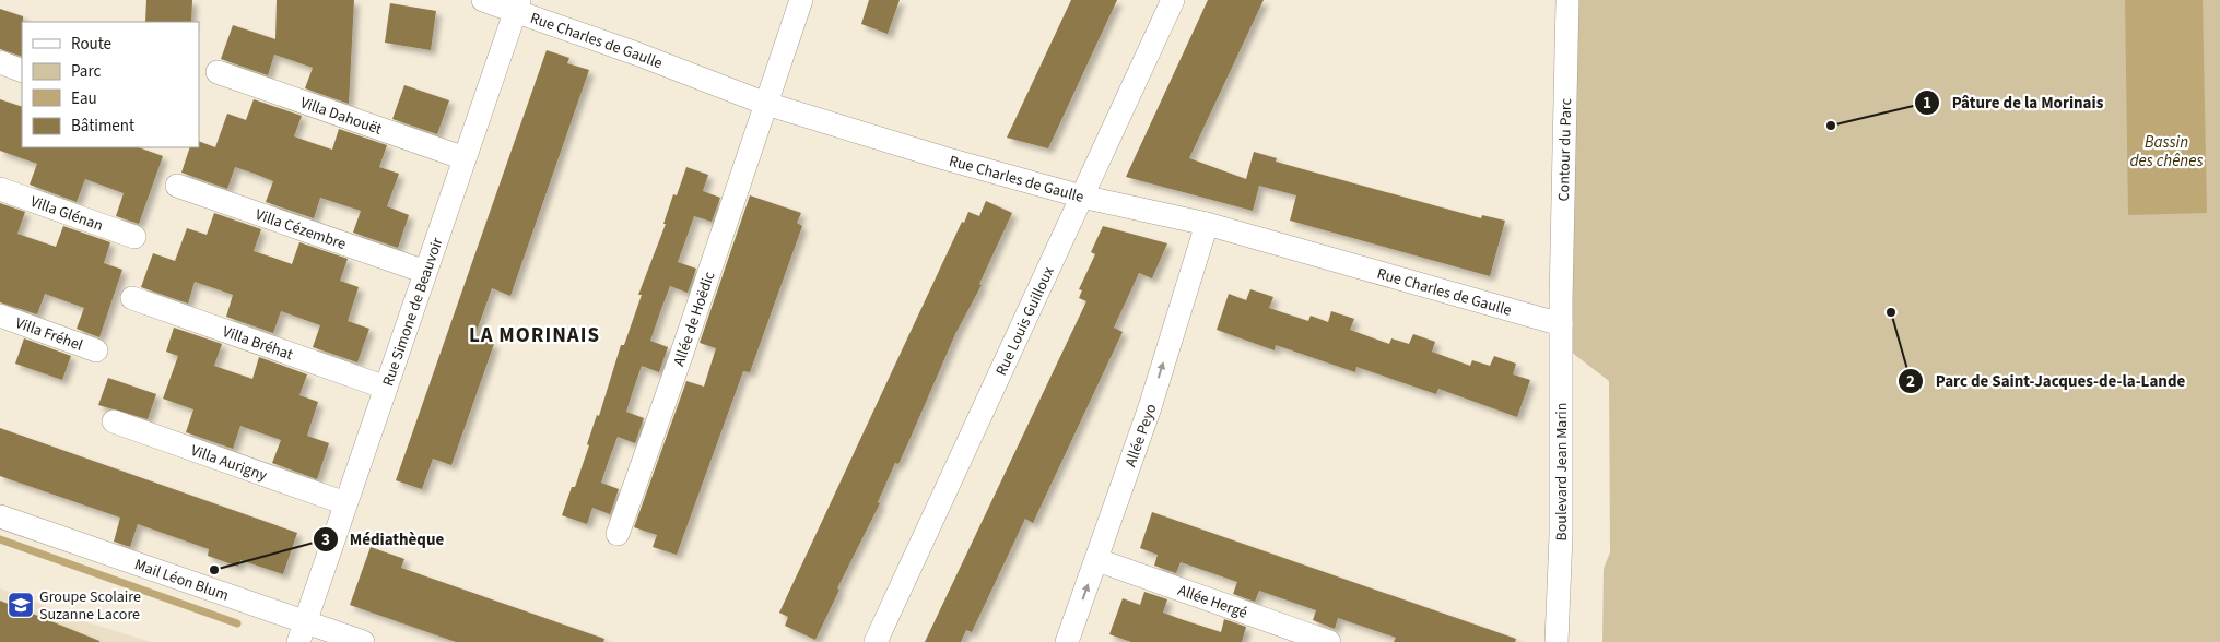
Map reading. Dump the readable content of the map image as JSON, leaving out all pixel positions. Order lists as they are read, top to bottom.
{
  "streets": {
    "street": [
      "Rue Charles de Gaulle",
      "Villa Dahouët",
      "Contour du Parc",
      "Villa Glénan",
      "Villa Cézembre",
      "Rue Simone de Beauvoir",
      "Allée de Hoëdic",
      "Rue Louis Guilloux",
      "Villa Fréhel",
      "Villa Bréhat",
      "Allée Peyo",
      "Villa Aurigny",
      "Boulevard Jean Marin",
      "Mail Léon Blum",
      "Allée Hergé"
    ]
  },
  "crossings": [
    ["Rue Charles de Gaulle", "Rue Simone de Beauvoir"],
    ["Rue Charles de Gaulle", "Allée de Hoëdic"],
    ["Rue Charles de Gaulle", "Rue Louis Guilloux"],
    ["Rue Charles de Gaulle", "Allée Peyo"],
    ["Rue Charles de Gaulle", "Boulevard Jean Marin"],
    ["Villa Dahouët", "Rue Simone de Beauvoir"],
    ["Contour du Parc", "Boulevard Jean Marin"],
    ["Villa Cézembre", "Rue Simone de Beauvoir"],
    ["Rue Simone de Beauvoir", "Villa Bréhat"],
    ["Rue Simone de Beauvoir", "Villa Aurigny"],
    ["Rue Simone de Beauvoir", "Mail Léon Blum"],
    ["Allée Peyo", "Allée Hergé"]
  ],
  "one_way": ["Allée Peyo"],
  "districts": ["LA MORINAIS"],
  "water": ["Bassin des chênes"],
  "places": {
    "other": ["Pâture de la Morinais", "Parc de Saint-Jacques-de-la-Lande", "Médiathèque"],
    "school or university": ["Groupe Scolaire Suzanne Lacore"]
  },
  "legend": [
    "Route",
    "Parc",
    "Eau",
    "Bâtiment"
  ]
}
